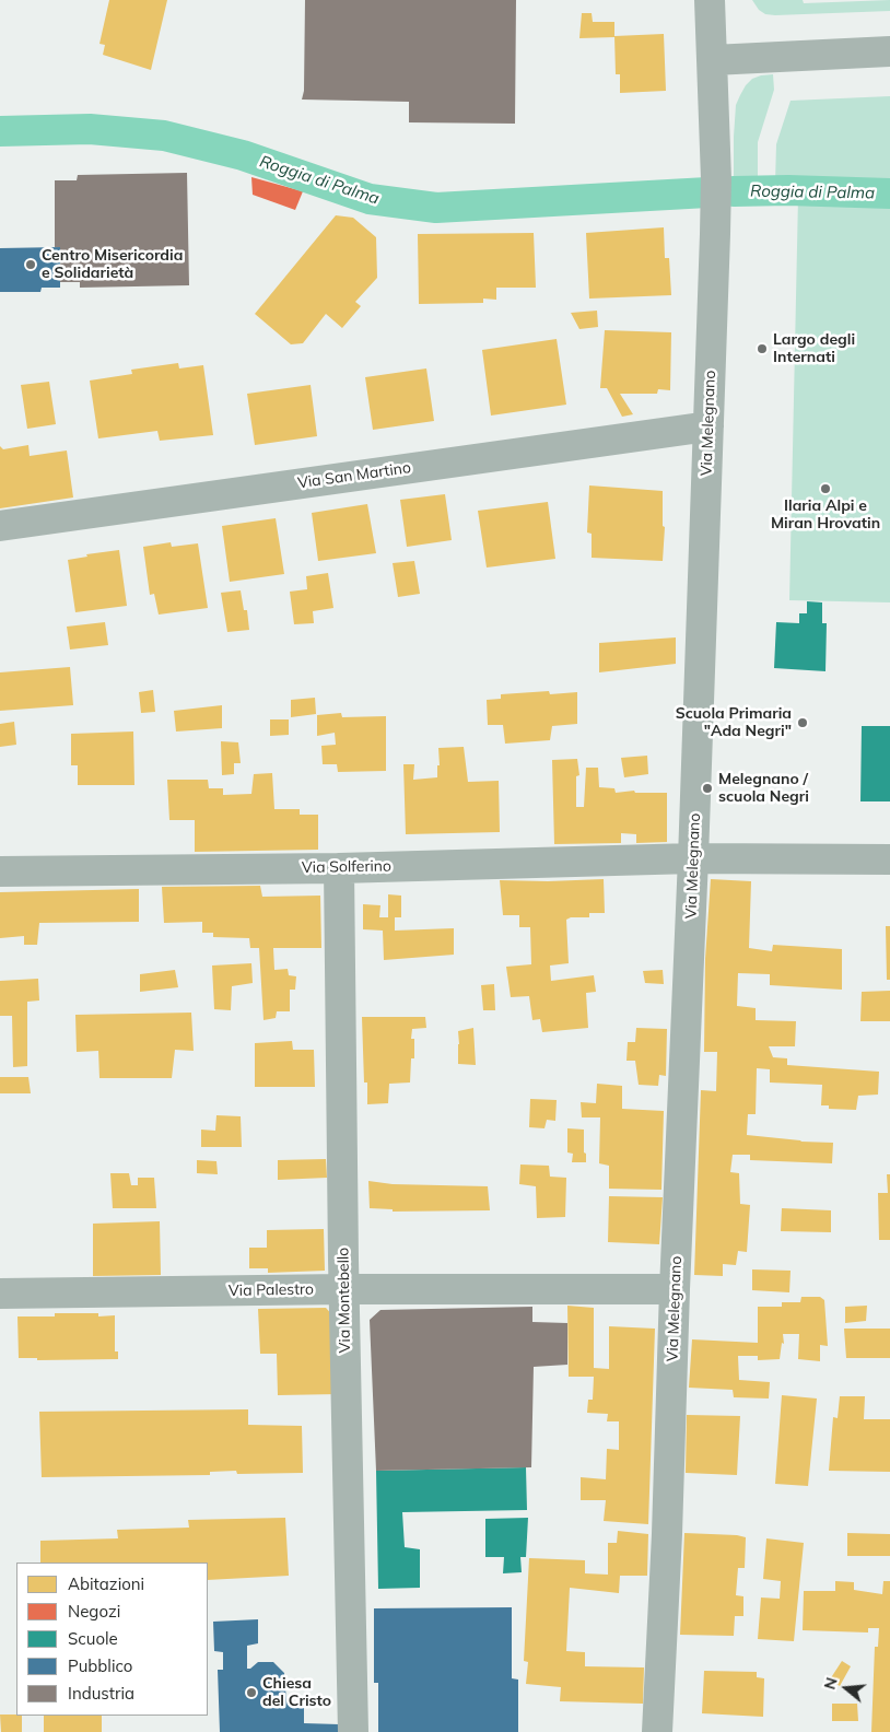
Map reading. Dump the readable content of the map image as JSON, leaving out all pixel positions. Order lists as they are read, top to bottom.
{
  "streets": {
    "street": [
      "Via Melegnano",
      "Via San Martino",
      "Via Solferino",
      "Via Palestro",
      "Via Montebello"
    ]
  },
  "crossings": [
    ["Via Melegnano", "Via San Martino"],
    ["Via Melegnano", "Via Solferino"],
    ["Via Melegnano", "Via Palestro"],
    ["Via Solferino", "Via Montebello"],
    ["Via Palestro", "Via Montebello"]
  ],
  "water": ["Roggia di Palma"],
  "places": [
    "Centro Misericordia e Solidarietà",
    "Largo degli Internati",
    "Ilaria Alpi e Miran Hrovatin",
    "Scuola Primaria \"Ada Negri\"",
    "Melegnano / scuola Negri",
    "Chiesa del Cristo"
  ],
  "legend": [
    "Abitazioni",
    "Negozi",
    "Scuole",
    "Pubblico",
    "Industria"
  ],
  "north": "left"
}
